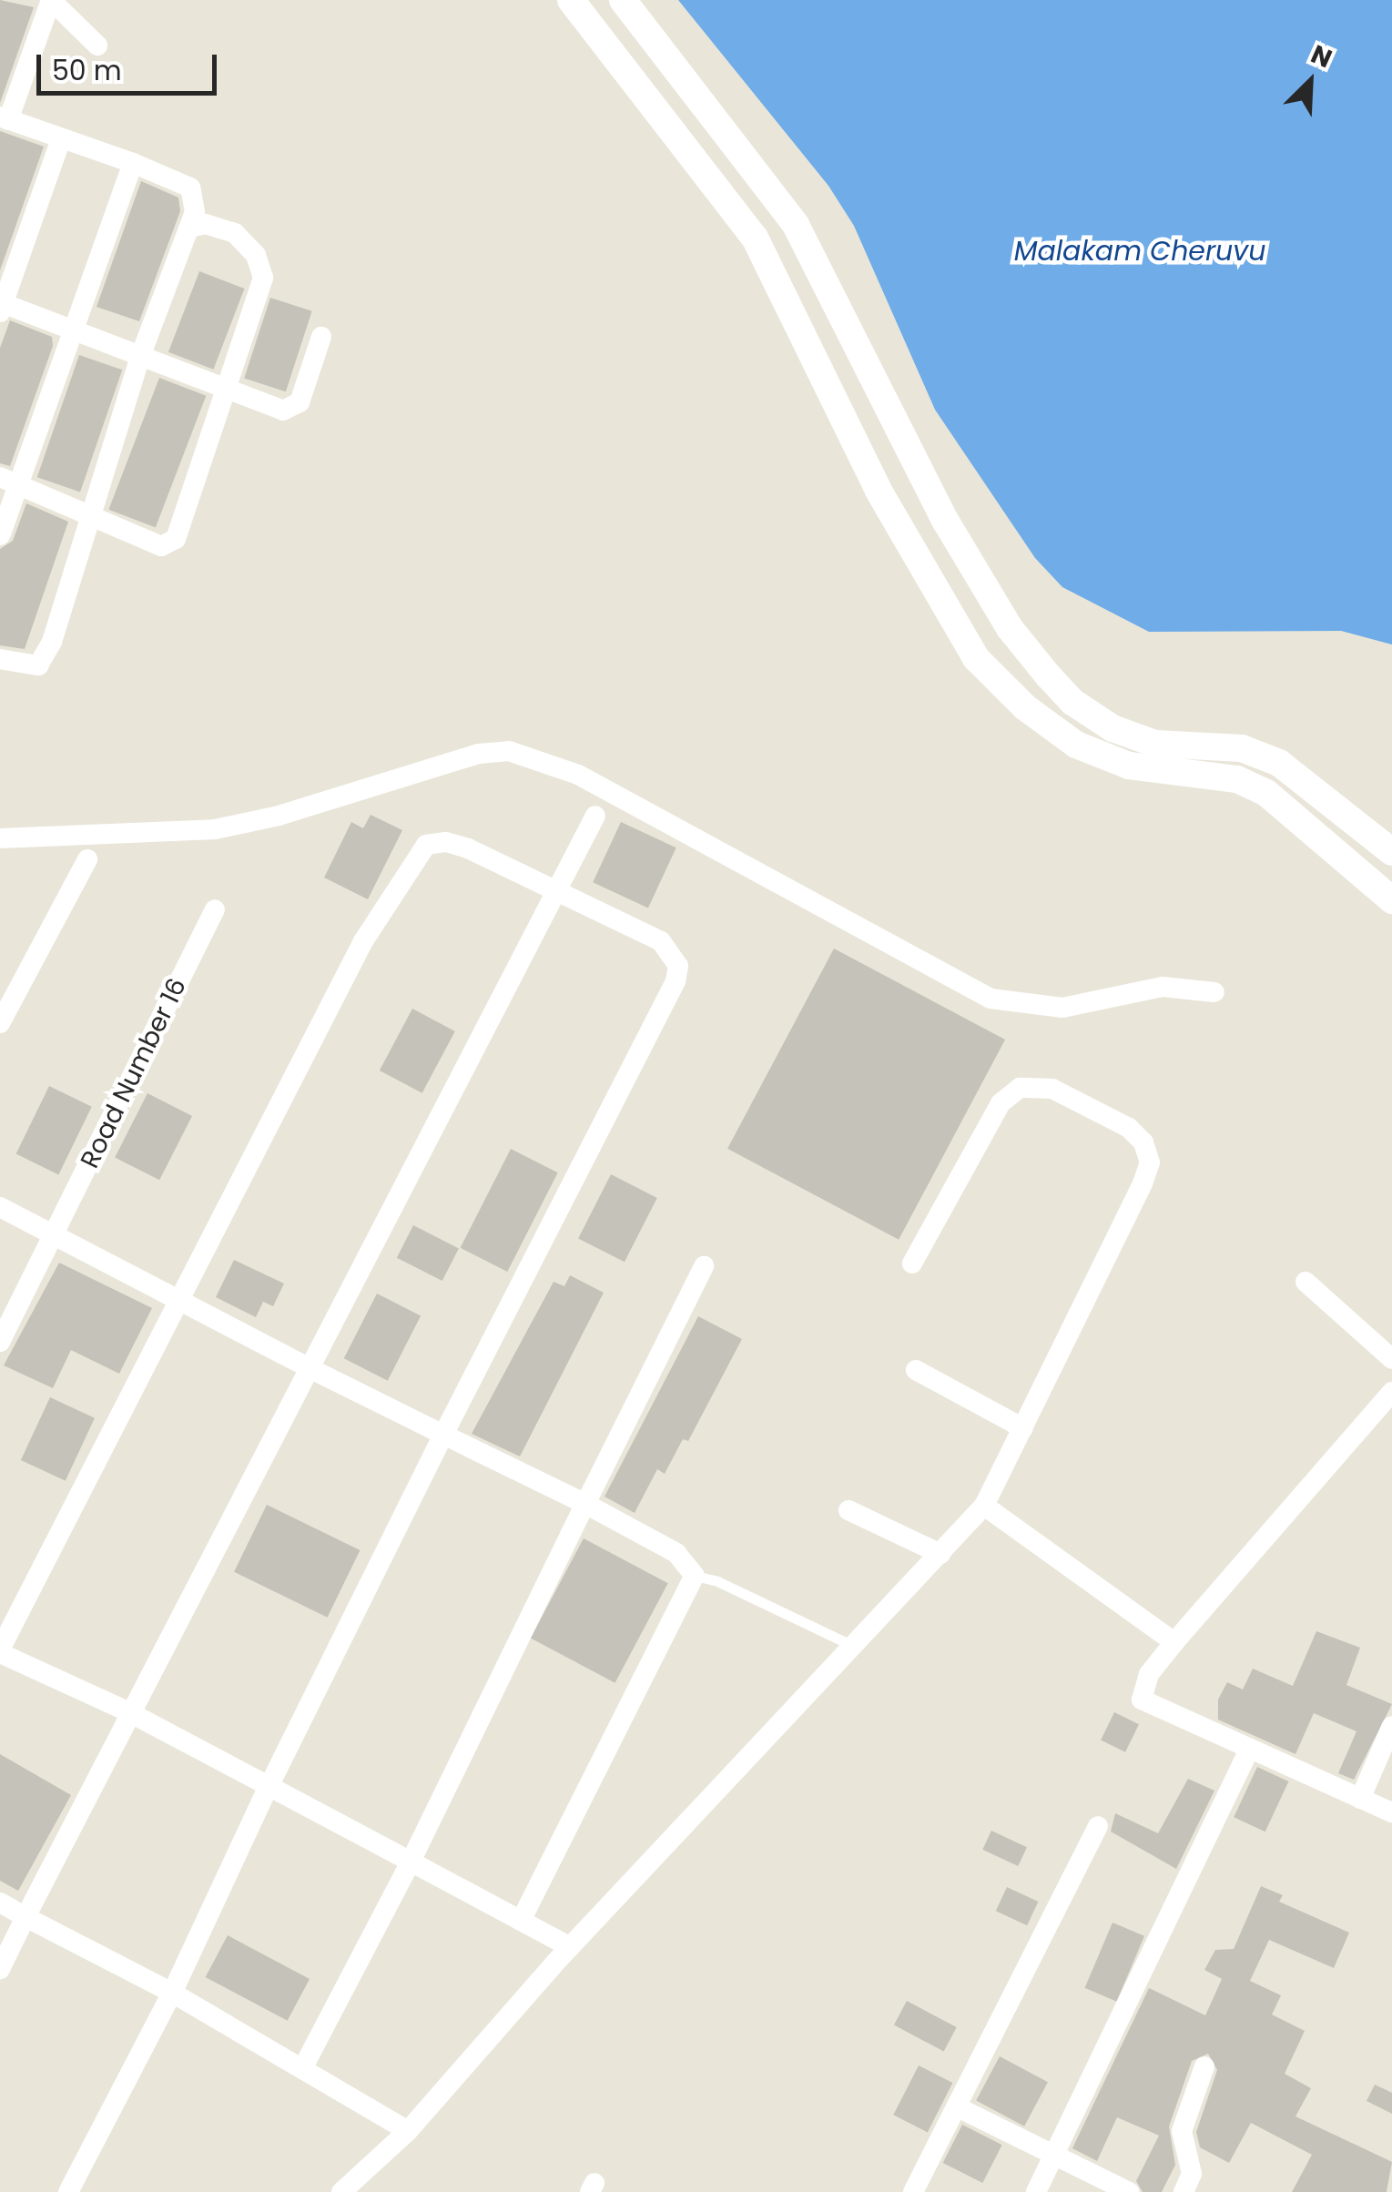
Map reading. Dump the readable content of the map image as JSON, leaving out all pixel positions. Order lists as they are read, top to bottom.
{
  "streets": {
    "street": ["Road Number 16"]
  },
  "water": ["Malakam Cheruvu"],
  "scale_bar": "50 m",
  "north": "top right"
}
